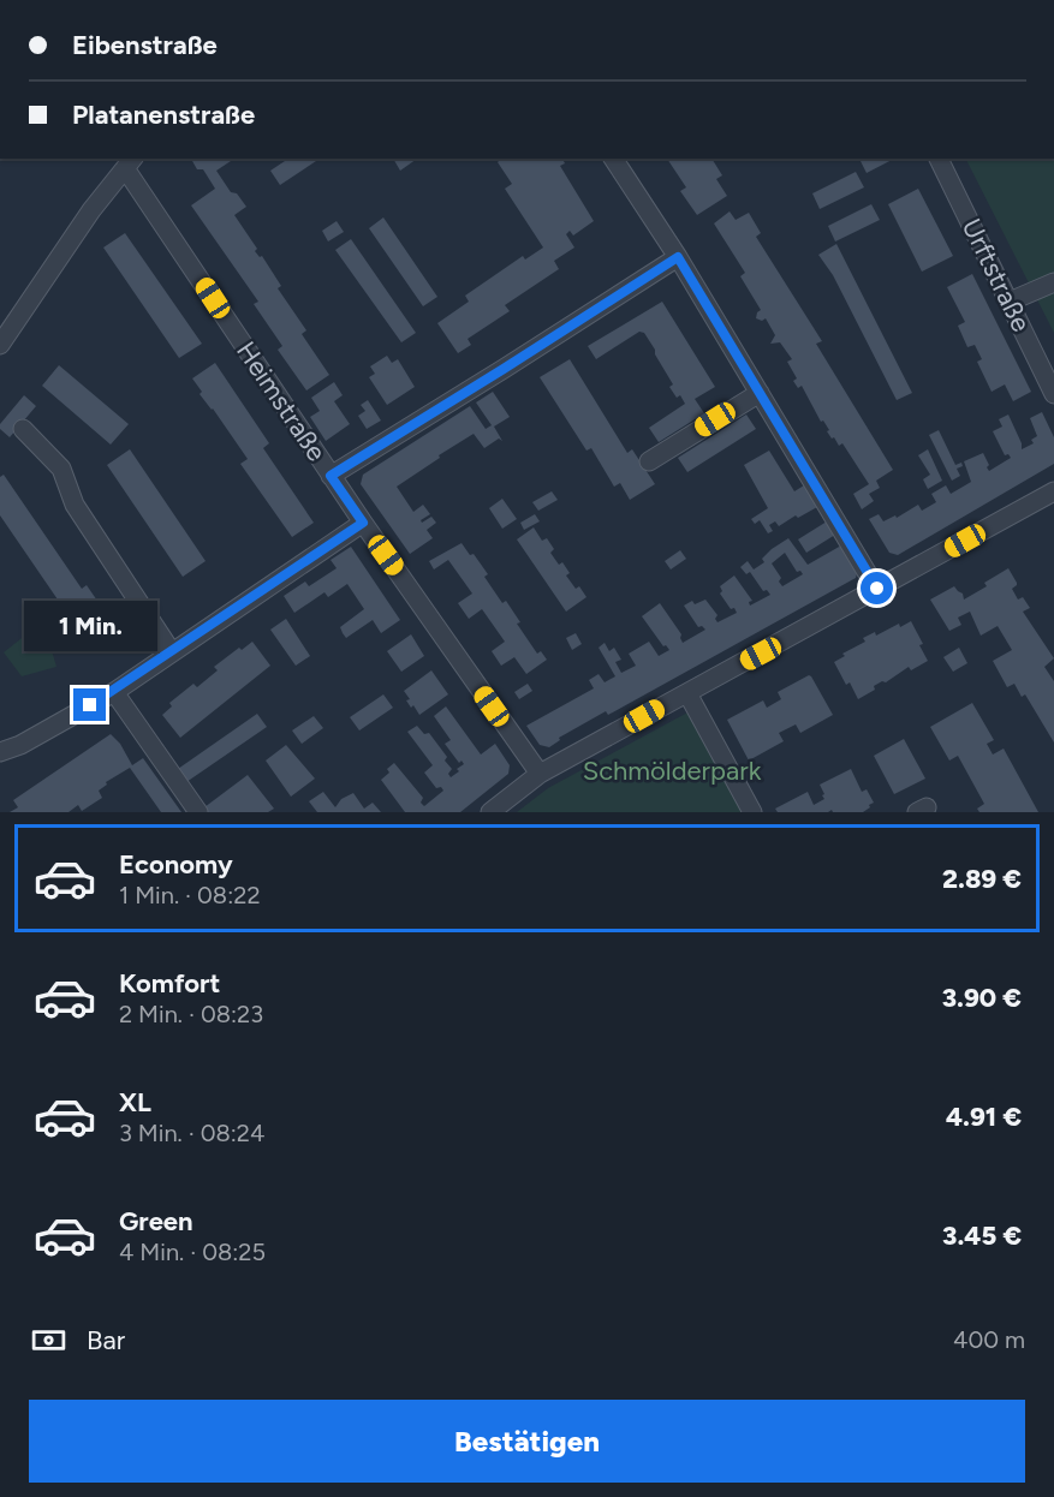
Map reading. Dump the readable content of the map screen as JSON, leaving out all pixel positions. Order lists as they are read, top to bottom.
{
  "streets": {
    "street": ["Urftstraße", "Heimstraße"]
  },
  "parks": ["Schmölderpark"],
  "page": {
    "banner": ["Eibenstraße", "Platanenstraße"],
    "bubble": "1 Min.",
    "list": [
      {
        "name": "Economy",
        "note": "1 Min. · 08:22",
        "value": "2.89 €"
      },
      {
        "name": "Komfort",
        "note": "2 Min. · 08:23",
        "value": "3.90 €"
      },
      {
        "name": "XL",
        "note": "3 Min. · 08:24",
        "value": "4.91 €"
      },
      {
        "name": "Green",
        "note": "4 Min. · 08:25",
        "value": "3.45 €"
      }
    ],
    "pay": ["Bar", "400 m"],
    "buttons": "Bestätigen"
  }
}
